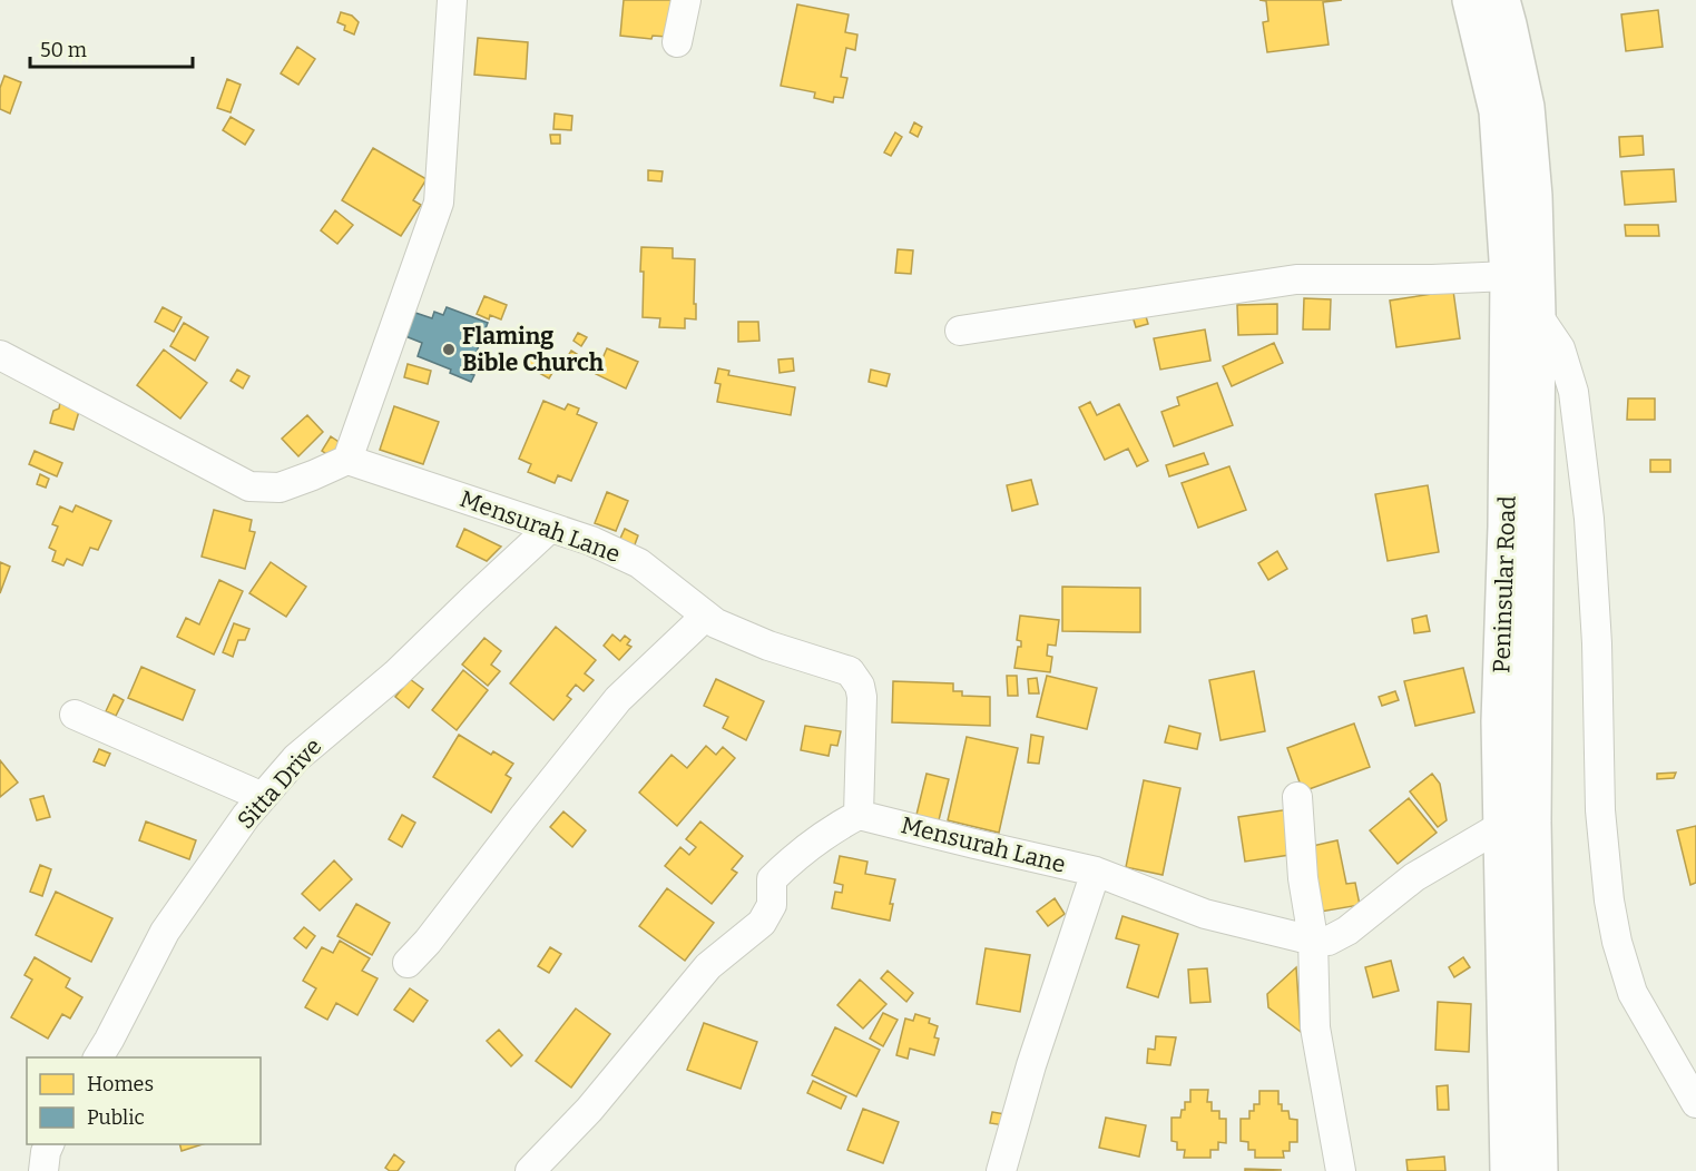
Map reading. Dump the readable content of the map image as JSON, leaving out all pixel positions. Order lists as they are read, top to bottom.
{
  "streets": {
    "main road": ["Peninsular Road"],
    "street": ["Mensurah Lane", "Sitta Drive"]
  },
  "crossings": [
    ["Mensurah Lane", "Peninsular Road"],
    ["Mensurah Lane", "Sitta Drive"]
  ],
  "places": ["Flaming Bible Church"],
  "legend": ["Homes", "Public"],
  "scale_bar": "50 m"
}
